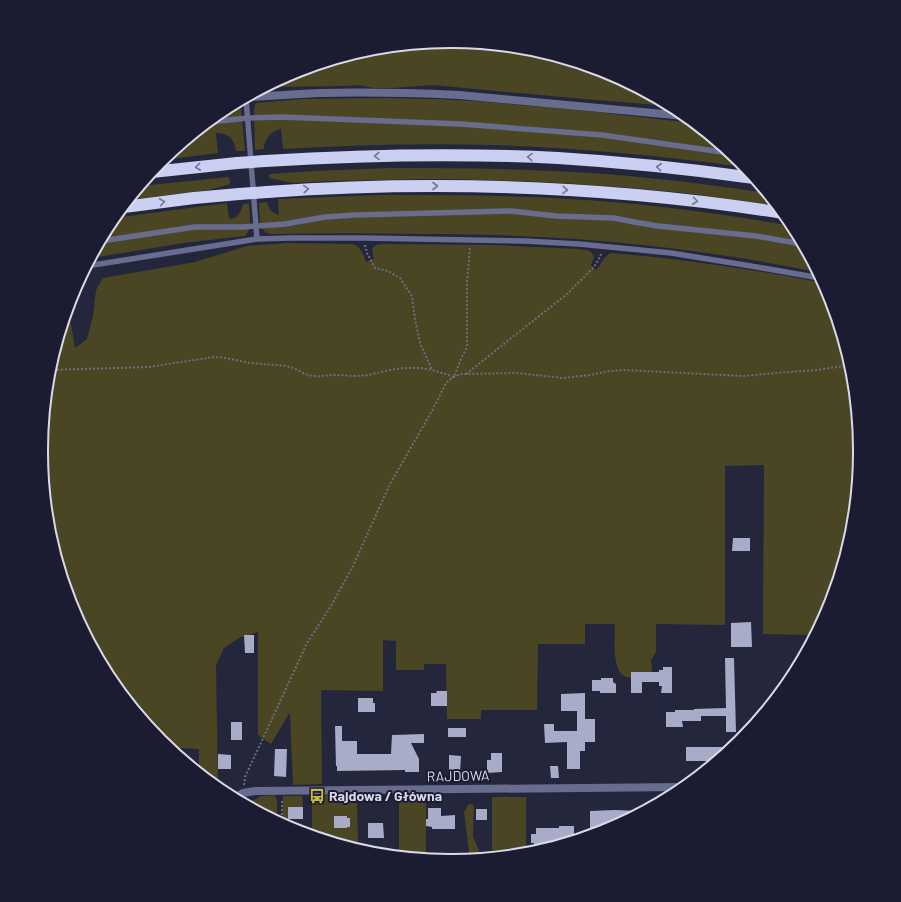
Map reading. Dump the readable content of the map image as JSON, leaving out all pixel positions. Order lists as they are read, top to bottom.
{
  "streets": {
    "street": ["RAJDOWA"]
  },
  "places": {
    "bus stop": ["Rajdowa / Główna"]
  }
}
